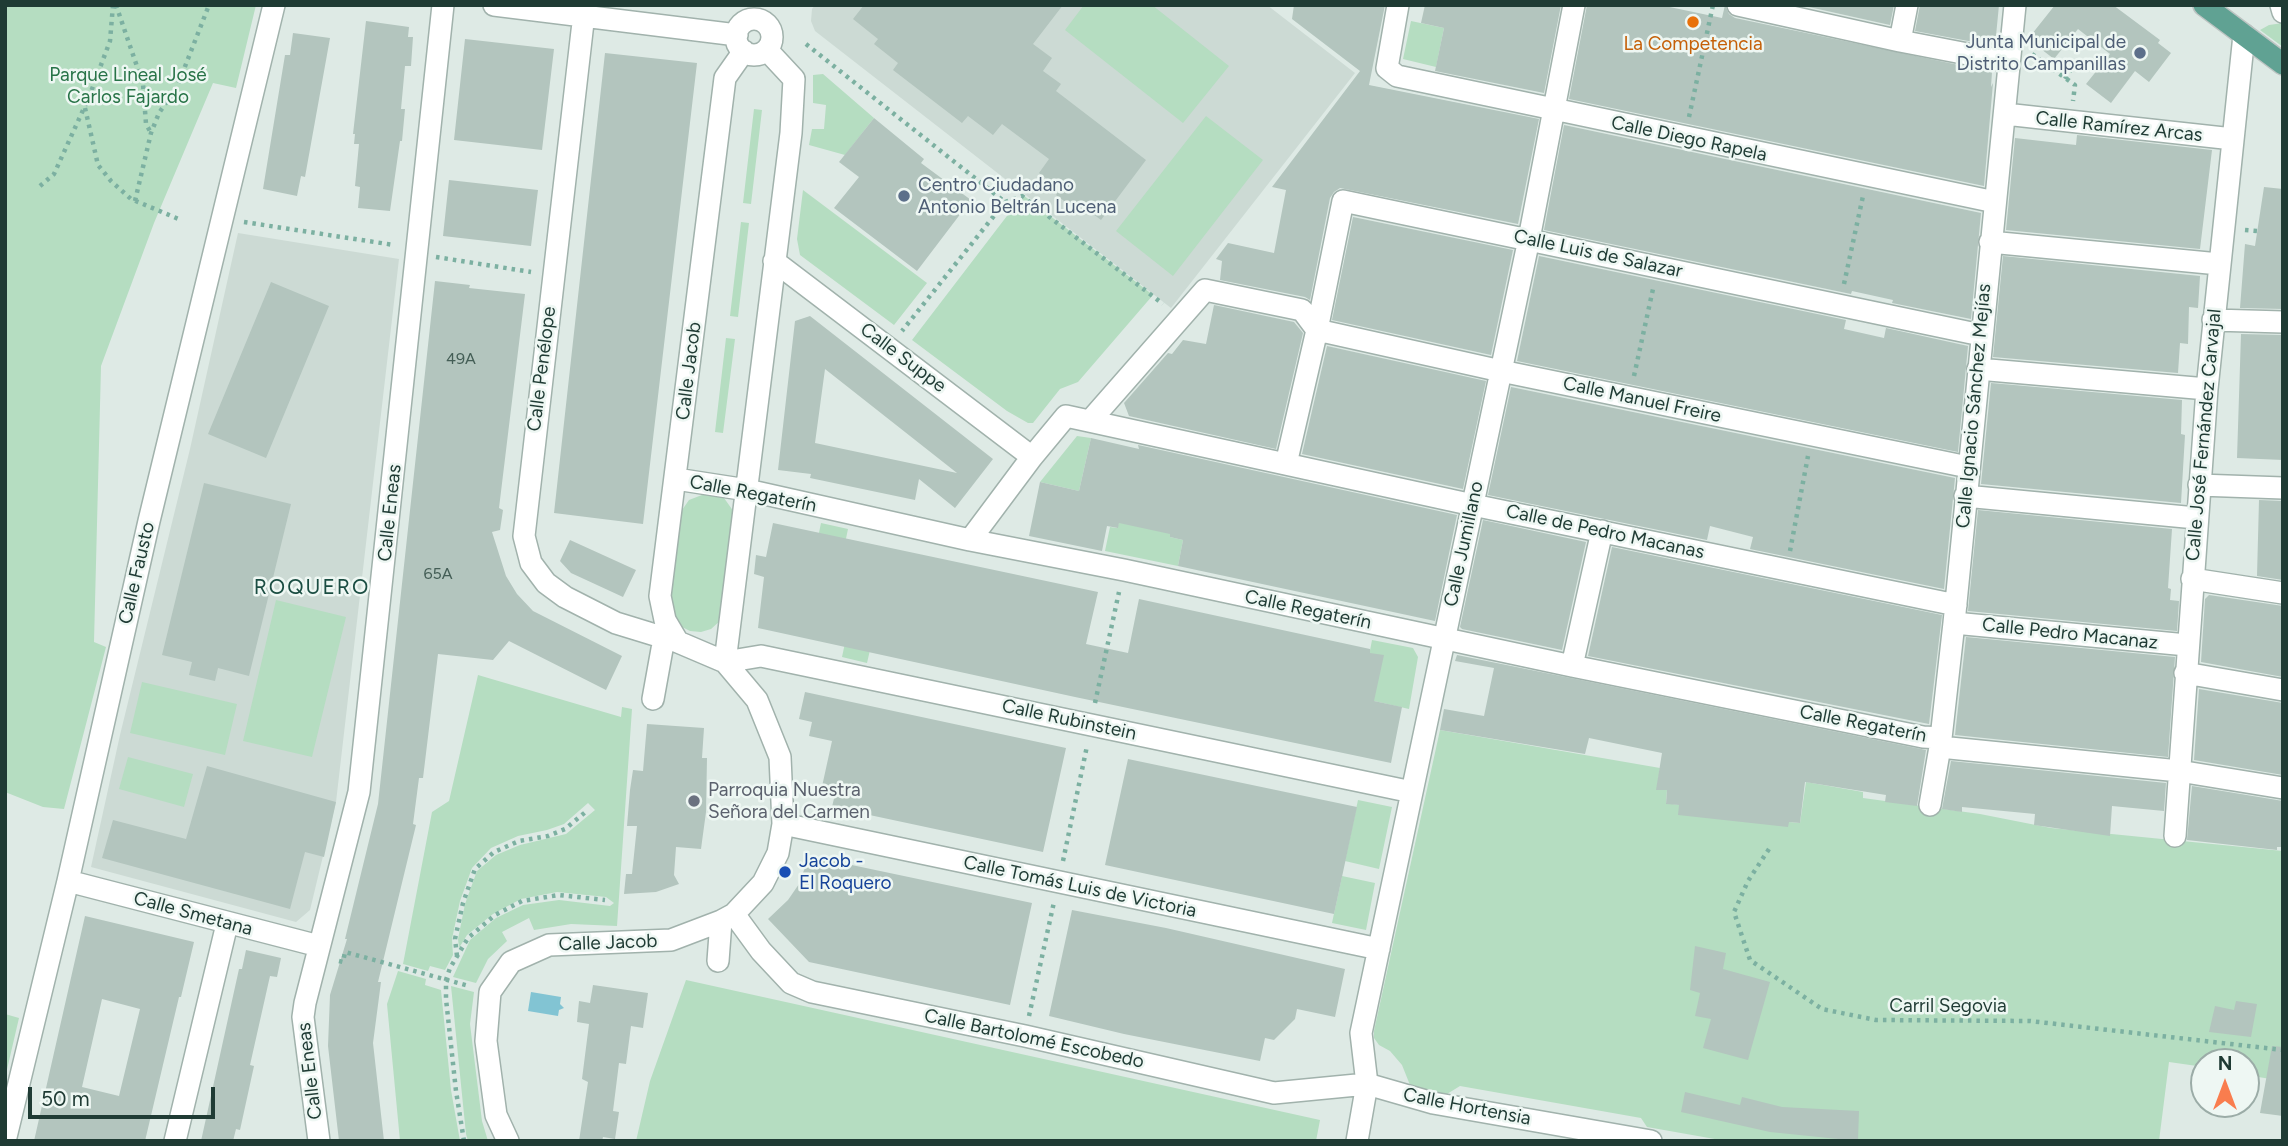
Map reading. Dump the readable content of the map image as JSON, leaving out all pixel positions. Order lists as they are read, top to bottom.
{
  "streets": {
    "street": [
      "Calle Ramírez Arcas",
      "Calle Diego Rapela",
      "Calle Luis de Salazar",
      "Calle Suppe",
      "Calle Penélope",
      "Calle Jacob",
      "Calle Manuel Freire",
      "Calle Ignacio Sánchez Mejías",
      "Calle José Fernández Carvajal",
      "Calle Regaterín",
      "Calle Eneas",
      "Calle de Pedro Macanas",
      "Calle Jumillano",
      "Calle Fausto",
      "Calle Pedro Macanaz",
      "Calle Rubinstein",
      "Calle Tomás Luis de Victoria",
      "Calle Smetana",
      "Calle Bartolomé Escobedo",
      "Calle Hortensia"
    ],
    "path": ["Carril Segovia"]
  },
  "crossings": [
    ["Calle Ramírez Arcas", "Calle Ignacio Sánchez Mejías"],
    ["Calle Ramírez Arcas", "Calle José Fernández Carvajal"],
    ["Calle Diego Rapela", "Calle Ignacio Sánchez Mejías"],
    ["Calle Diego Rapela", "Calle Jumillano"],
    ["Calle Luis de Salazar", "Calle Manuel Freire"],
    ["Calle Luis de Salazar", "Calle Ignacio Sánchez Mejías"],
    ["Calle Luis de Salazar", "Calle Jumillano"],
    ["Calle Suppe", "Calle de Pedro Macanas"],
    ["Calle Penélope", "Calle Jacob"],
    ["Calle Jacob", "Calle Regaterín"],
    ["Calle Jacob", "Calle Rubinstein"],
    ["Calle Jacob", "Calle Tomás Luis de Victoria"],
    ["Calle Jacob", "Calle Bartolomé Escobedo"],
    ["Calle Manuel Freire", "Calle Ignacio Sánchez Mejías"],
    ["Calle Manuel Freire", "Calle Jumillano"],
    ["Calle Ignacio Sánchez Mejías", "Calle Regaterín"],
    ["Calle Ignacio Sánchez Mejías", "Calle de Pedro Macanas"],
    ["Calle Ignacio Sánchez Mejías", "Calle Pedro Macanaz"],
    ["Calle José Fernández Carvajal", "Calle Regaterín"],
    ["Calle José Fernández Carvajal", "Calle Pedro Macanaz"],
    ["Calle Regaterín", "Calle Jumillano"],
    ["Calle Eneas", "Calle Smetana"],
    ["Calle de Pedro Macanas", "Calle Jumillano"],
    ["Calle de Pedro Macanas", "Calle Pedro Macanaz"],
    ["Calle Jumillano", "Calle Rubinstein"],
    ["Calle Jumillano", "Calle Tomás Luis de Victoria"],
    ["Calle Jumillano", "Calle Bartolomé Escobedo"],
    ["Calle Jumillano", "Calle Hortensia"],
    ["Calle Fausto", "Calle Smetana"],
    ["Calle Bartolomé Escobedo", "Calle Hortensia"]
  ],
  "districts": ["ROQUERO"],
  "parks": ["Parque Lineal José Carlos Fajardo"],
  "places": [
    "La Competencia",
    "Junta Municipal de Distrito Campanillas",
    "Centro Ciudadano Antonio Beltrán Lucena",
    "Parroquia Nuestra Señora del Carmen",
    "Jacob - El Roquero"
  ],
  "house_numbers": ["49A", "65A"],
  "scale_bar": "50 m",
  "north": "top"
}
